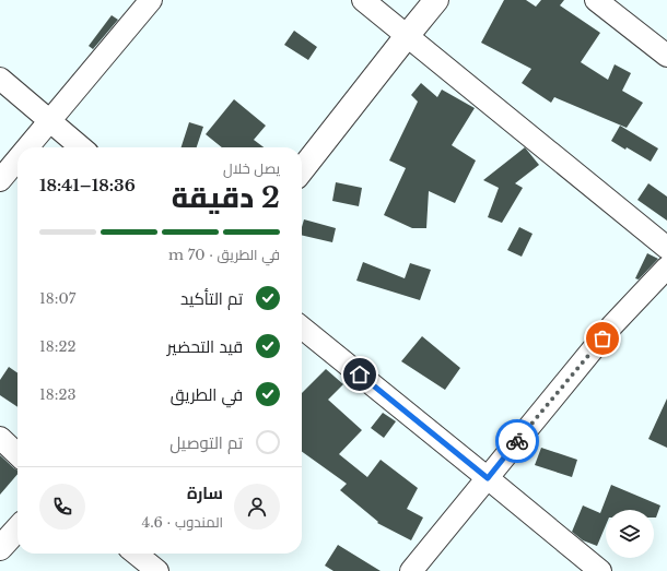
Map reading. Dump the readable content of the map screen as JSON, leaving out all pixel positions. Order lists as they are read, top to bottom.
{
  "page": {
    "heading": ["2 دقيقة", "يصل خلال", "18:36–18:41"],
    "panel": ["سارة", "المندوب · 4.6"],
    "bar": "في الطريق · 70 m",
    "list": [
      ["تم التأكيد", "18:07"],
      ["قيد التحضير", "18:22"],
      ["في الطريق", "18:23"],
      "تم التوصيل"
    ]
  }
}
